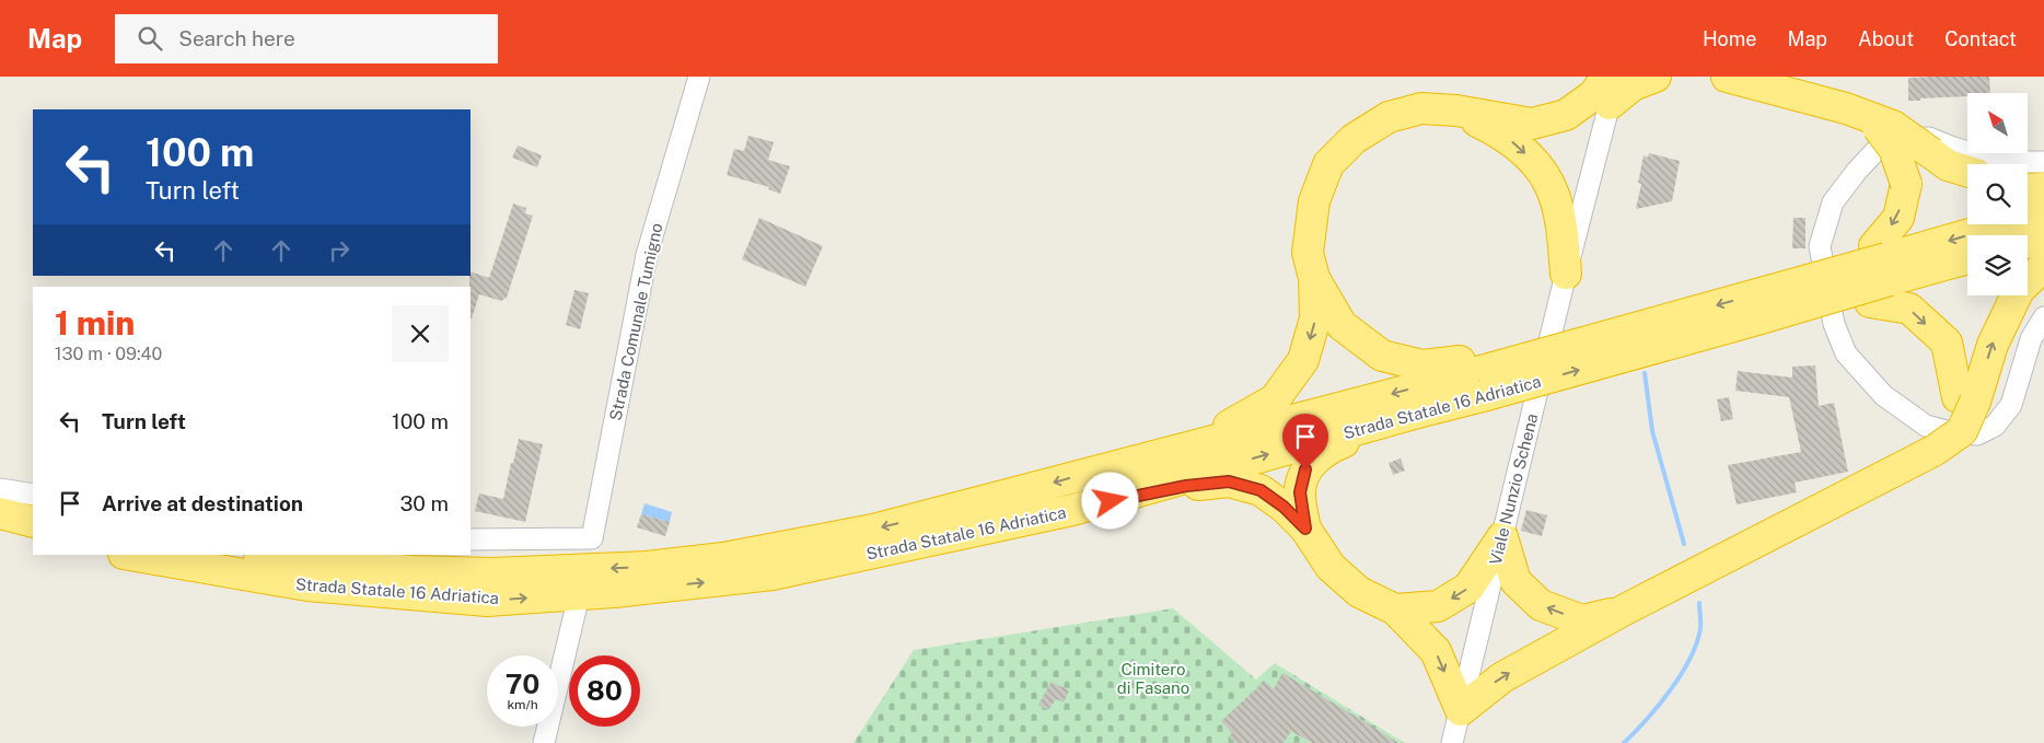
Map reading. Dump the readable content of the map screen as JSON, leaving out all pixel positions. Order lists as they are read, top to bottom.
{
  "streets": {
    "highway": ["Strada Statale 16 Adriatica"],
    "street": ["Strada Comunale Tumigno", "Viale Nunzio Schena"]
  },
  "parks": ["Cimitero di Fasano"],
  "north": "top left",
  "page": {
    "header": "Map",
    "search": "Search here",
    "nav": [
      "Home",
      "Map",
      "About",
      "Contact"
    ],
    "turn": ["100 m", "Turn left"],
    "heading": ["1 min", "130 m · 09:40"],
    "list": [
      {
        "name": "Turn left",
        "value": "100 m"
      },
      {
        "name": "Arrive at destination",
        "value": "30 m"
      }
    ],
    "speed": "70 km/h",
    "limit": "80"
  }
}
